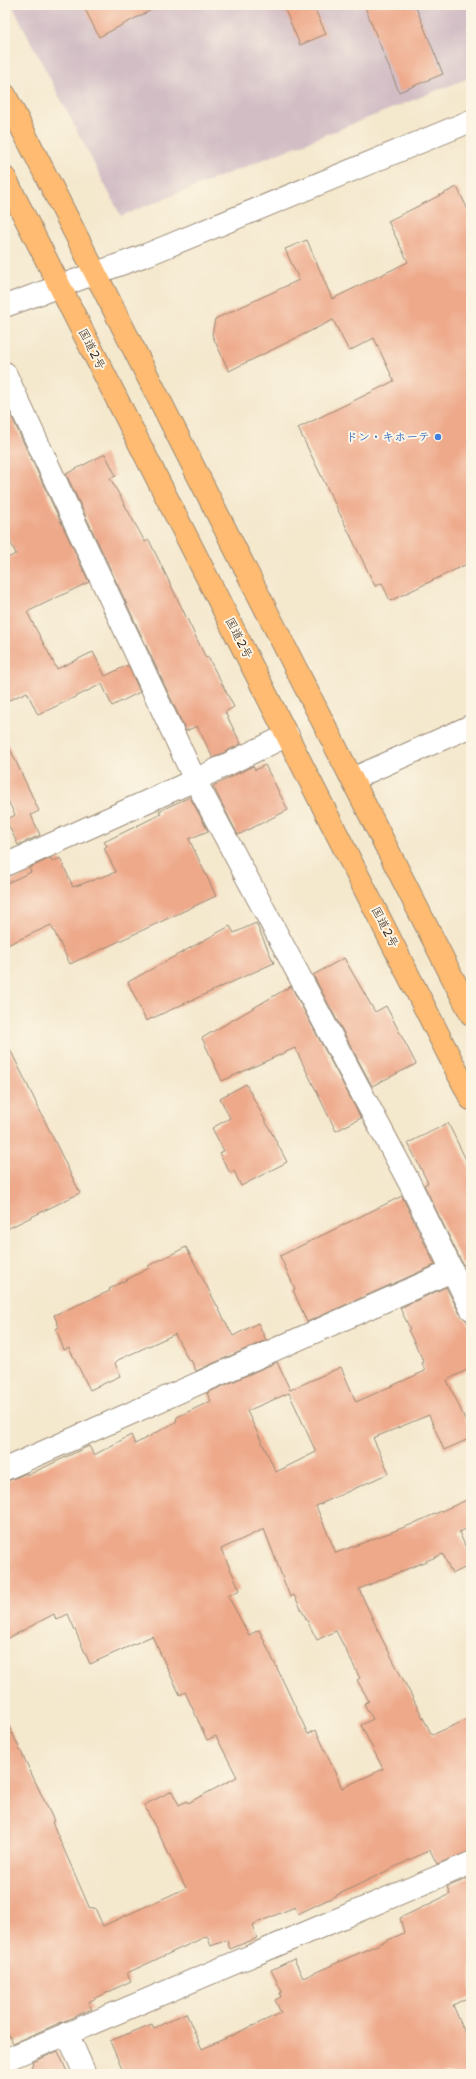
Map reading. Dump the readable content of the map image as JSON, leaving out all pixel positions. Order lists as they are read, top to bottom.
{
  "streets": {
    "highway": ["国道2号"]
  },
  "places": ["ドン・キホーテ"]
}
